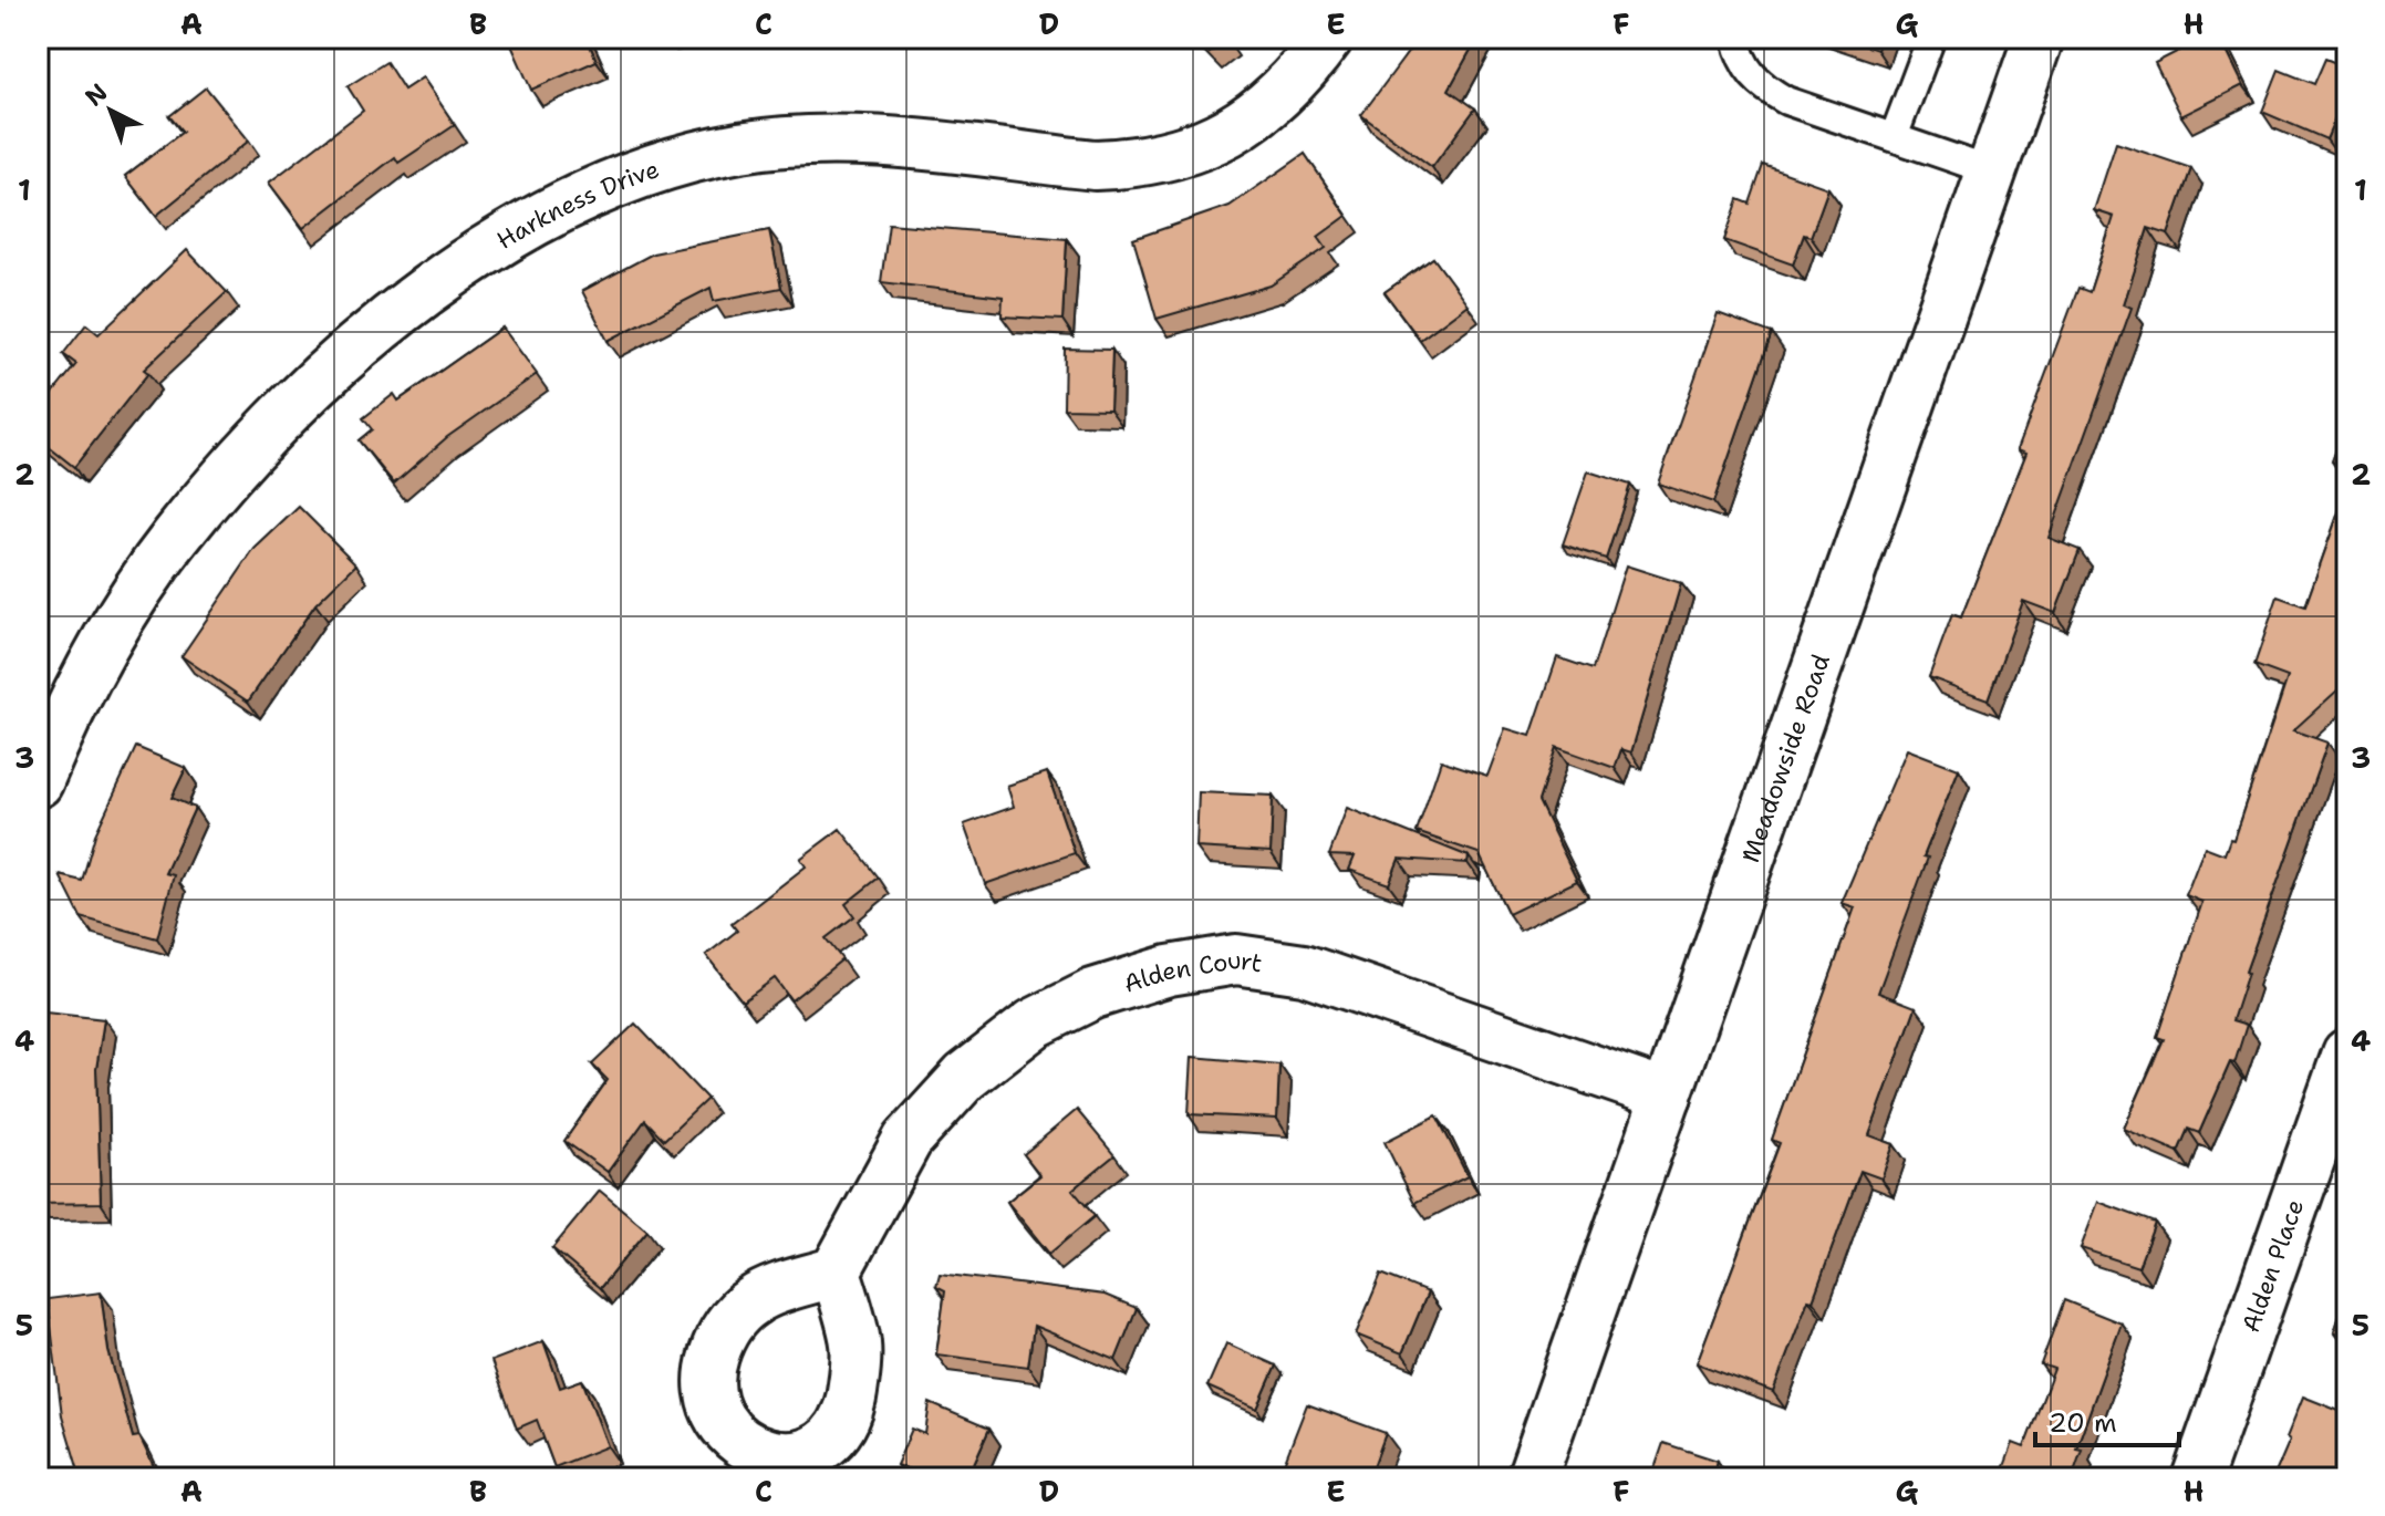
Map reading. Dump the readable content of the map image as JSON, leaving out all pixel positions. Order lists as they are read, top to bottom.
{
  "streets": {
    "street": [
      "Harkness Drive",
      "Meadowside Road",
      "Alden Court",
      "Alden Place"
    ]
  },
  "crossings": [
    ["Meadowside Road", "Alden Court"]
  ],
  "scale_bar": "20 m",
  "north": "top left",
  "grid": {
    "columns": [
      "A",
      "B",
      "C",
      "D",
      "E",
      "F",
      "G",
      "H"
    ],
    "rows": [
      "1",
      "2",
      "3",
      "4",
      "5"
    ]
  }
}
